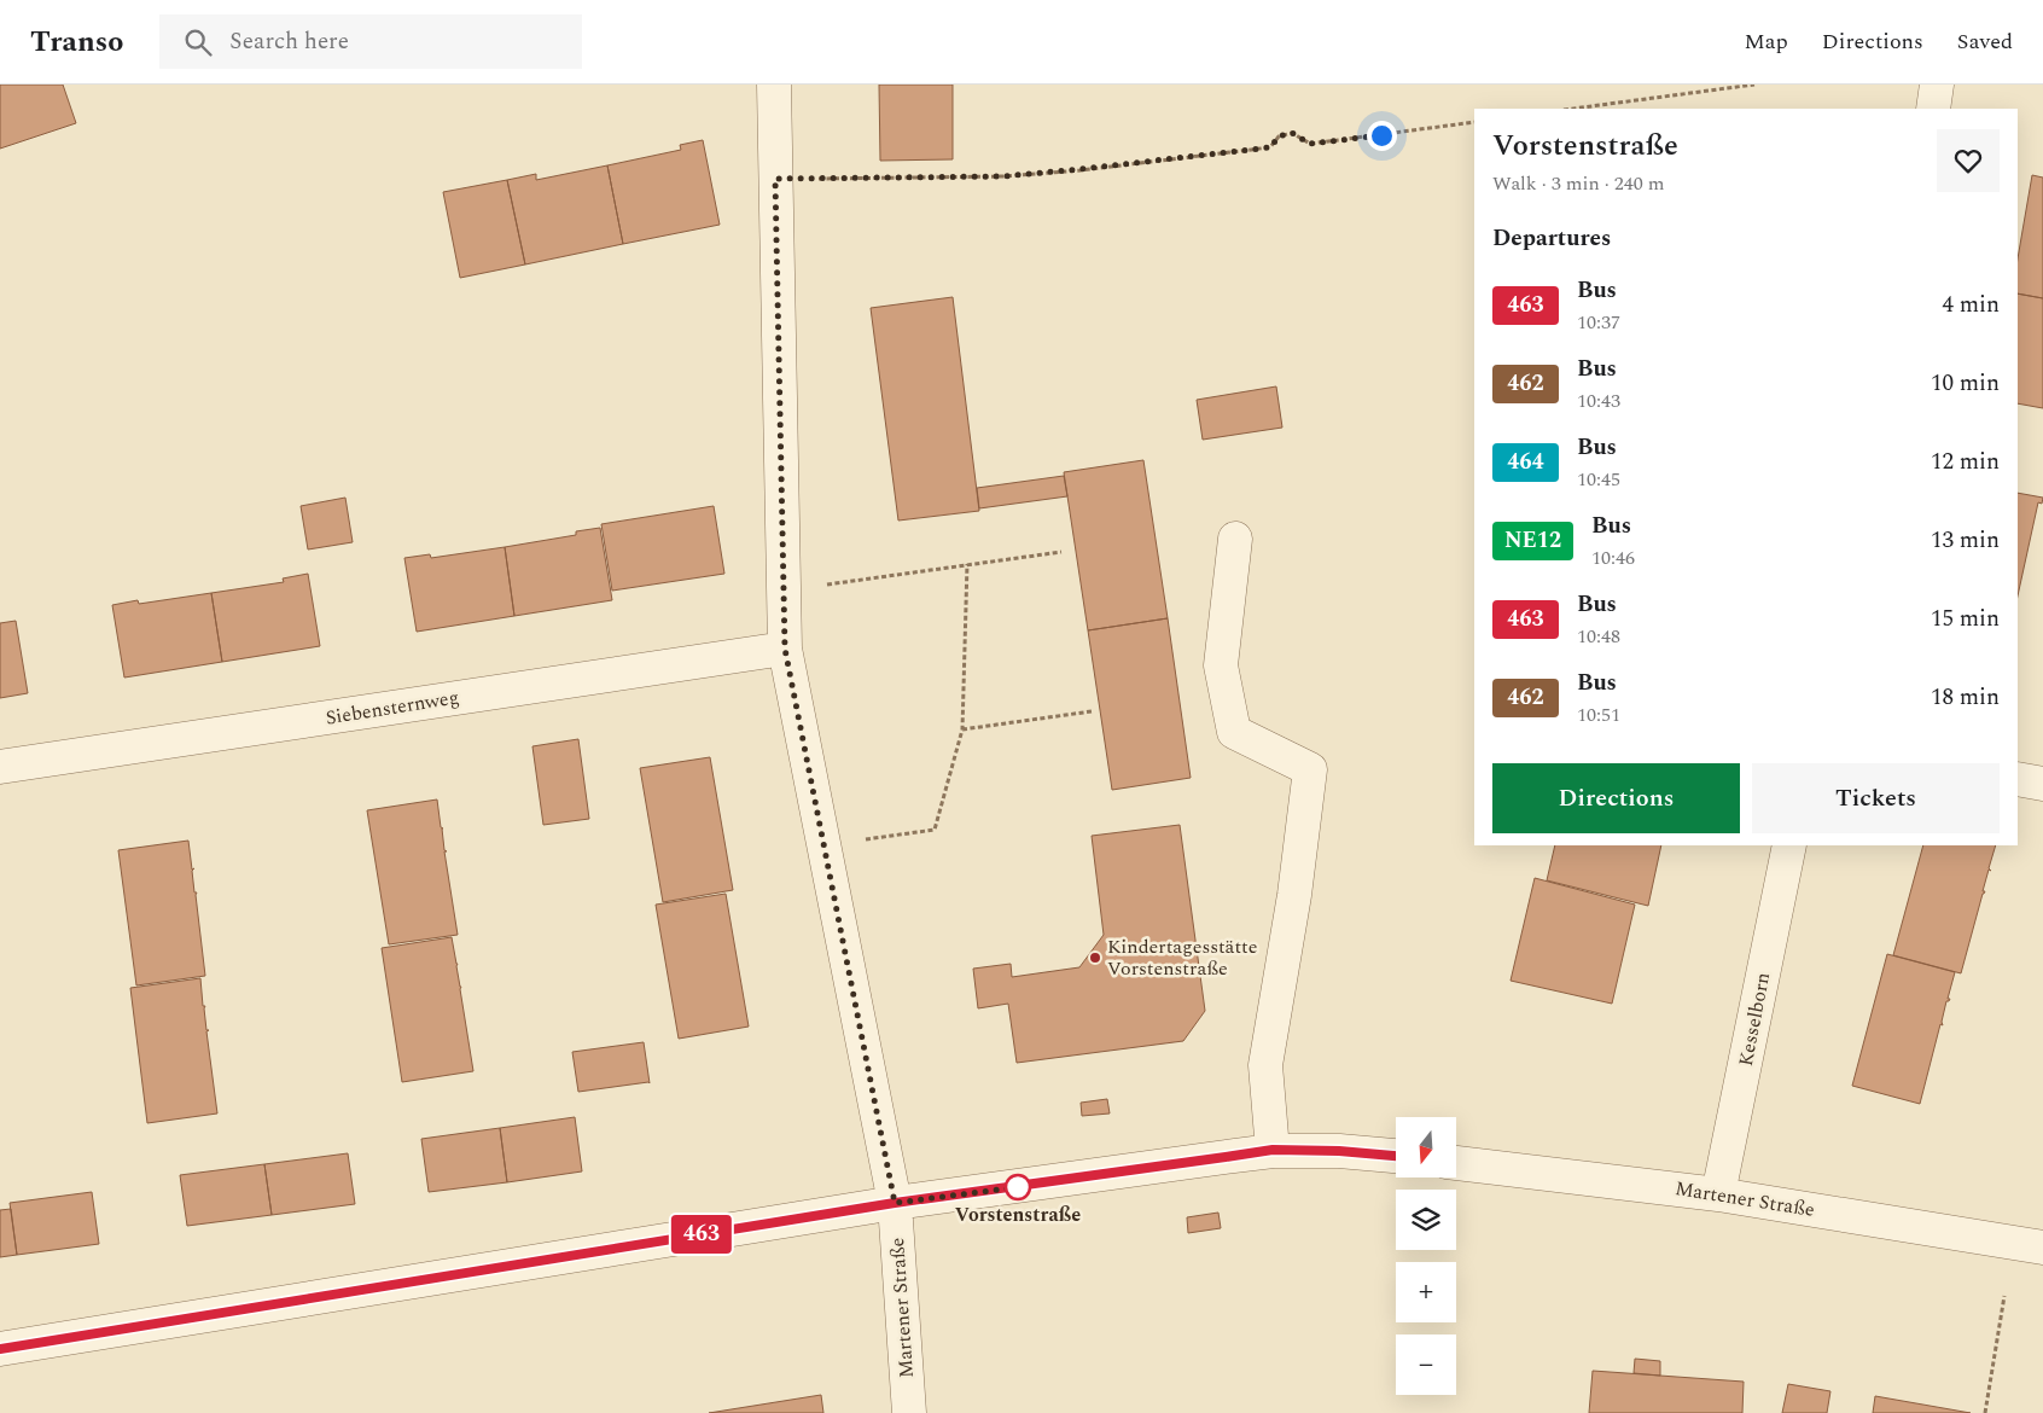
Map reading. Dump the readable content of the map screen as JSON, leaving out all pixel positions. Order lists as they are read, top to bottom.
{
  "streets": {
    "street": ["Siebensternweg", "Kesselborn", "Martener Straße"]
  },
  "crossings": [
    ["Kesselborn", "Martener Straße"]
  ],
  "places": ["Kindertagesstätte Vorstenstraße", "Vorstenstraße"],
  "lines": ["bus line 463"],
  "north": "bottom",
  "page": {
    "header": "Transo",
    "search": "Search here",
    "nav": ["Map", "Directions", "Saved"],
    "on_map": "463",
    "heading": [
      ["Vorstenstraße", "Walk · 3 min · 240 m"],
      "Departures"
    ],
    "list": [
      {
        "mark": "463",
        "name": "Bus",
        "note": "10:37",
        "value": "4 min"
      },
      {
        "mark": "462",
        "name": "Bus",
        "note": "10:43",
        "value": "10 min"
      },
      {
        "mark": "464",
        "name": "Bus",
        "note": "10:45",
        "value": "12 min"
      },
      {
        "mark": "NE12",
        "name": "Bus",
        "note": "10:46",
        "value": "13 min"
      },
      {
        "mark": "463",
        "name": "Bus",
        "note": "10:48",
        "value": "15 min"
      },
      {
        "mark": "462",
        "name": "Bus",
        "note": "10:51",
        "value": "18 min"
      }
    ],
    "buttons": ["Directions", "Tickets"],
    "map_buttons": ["+", "−"]
  }
}
